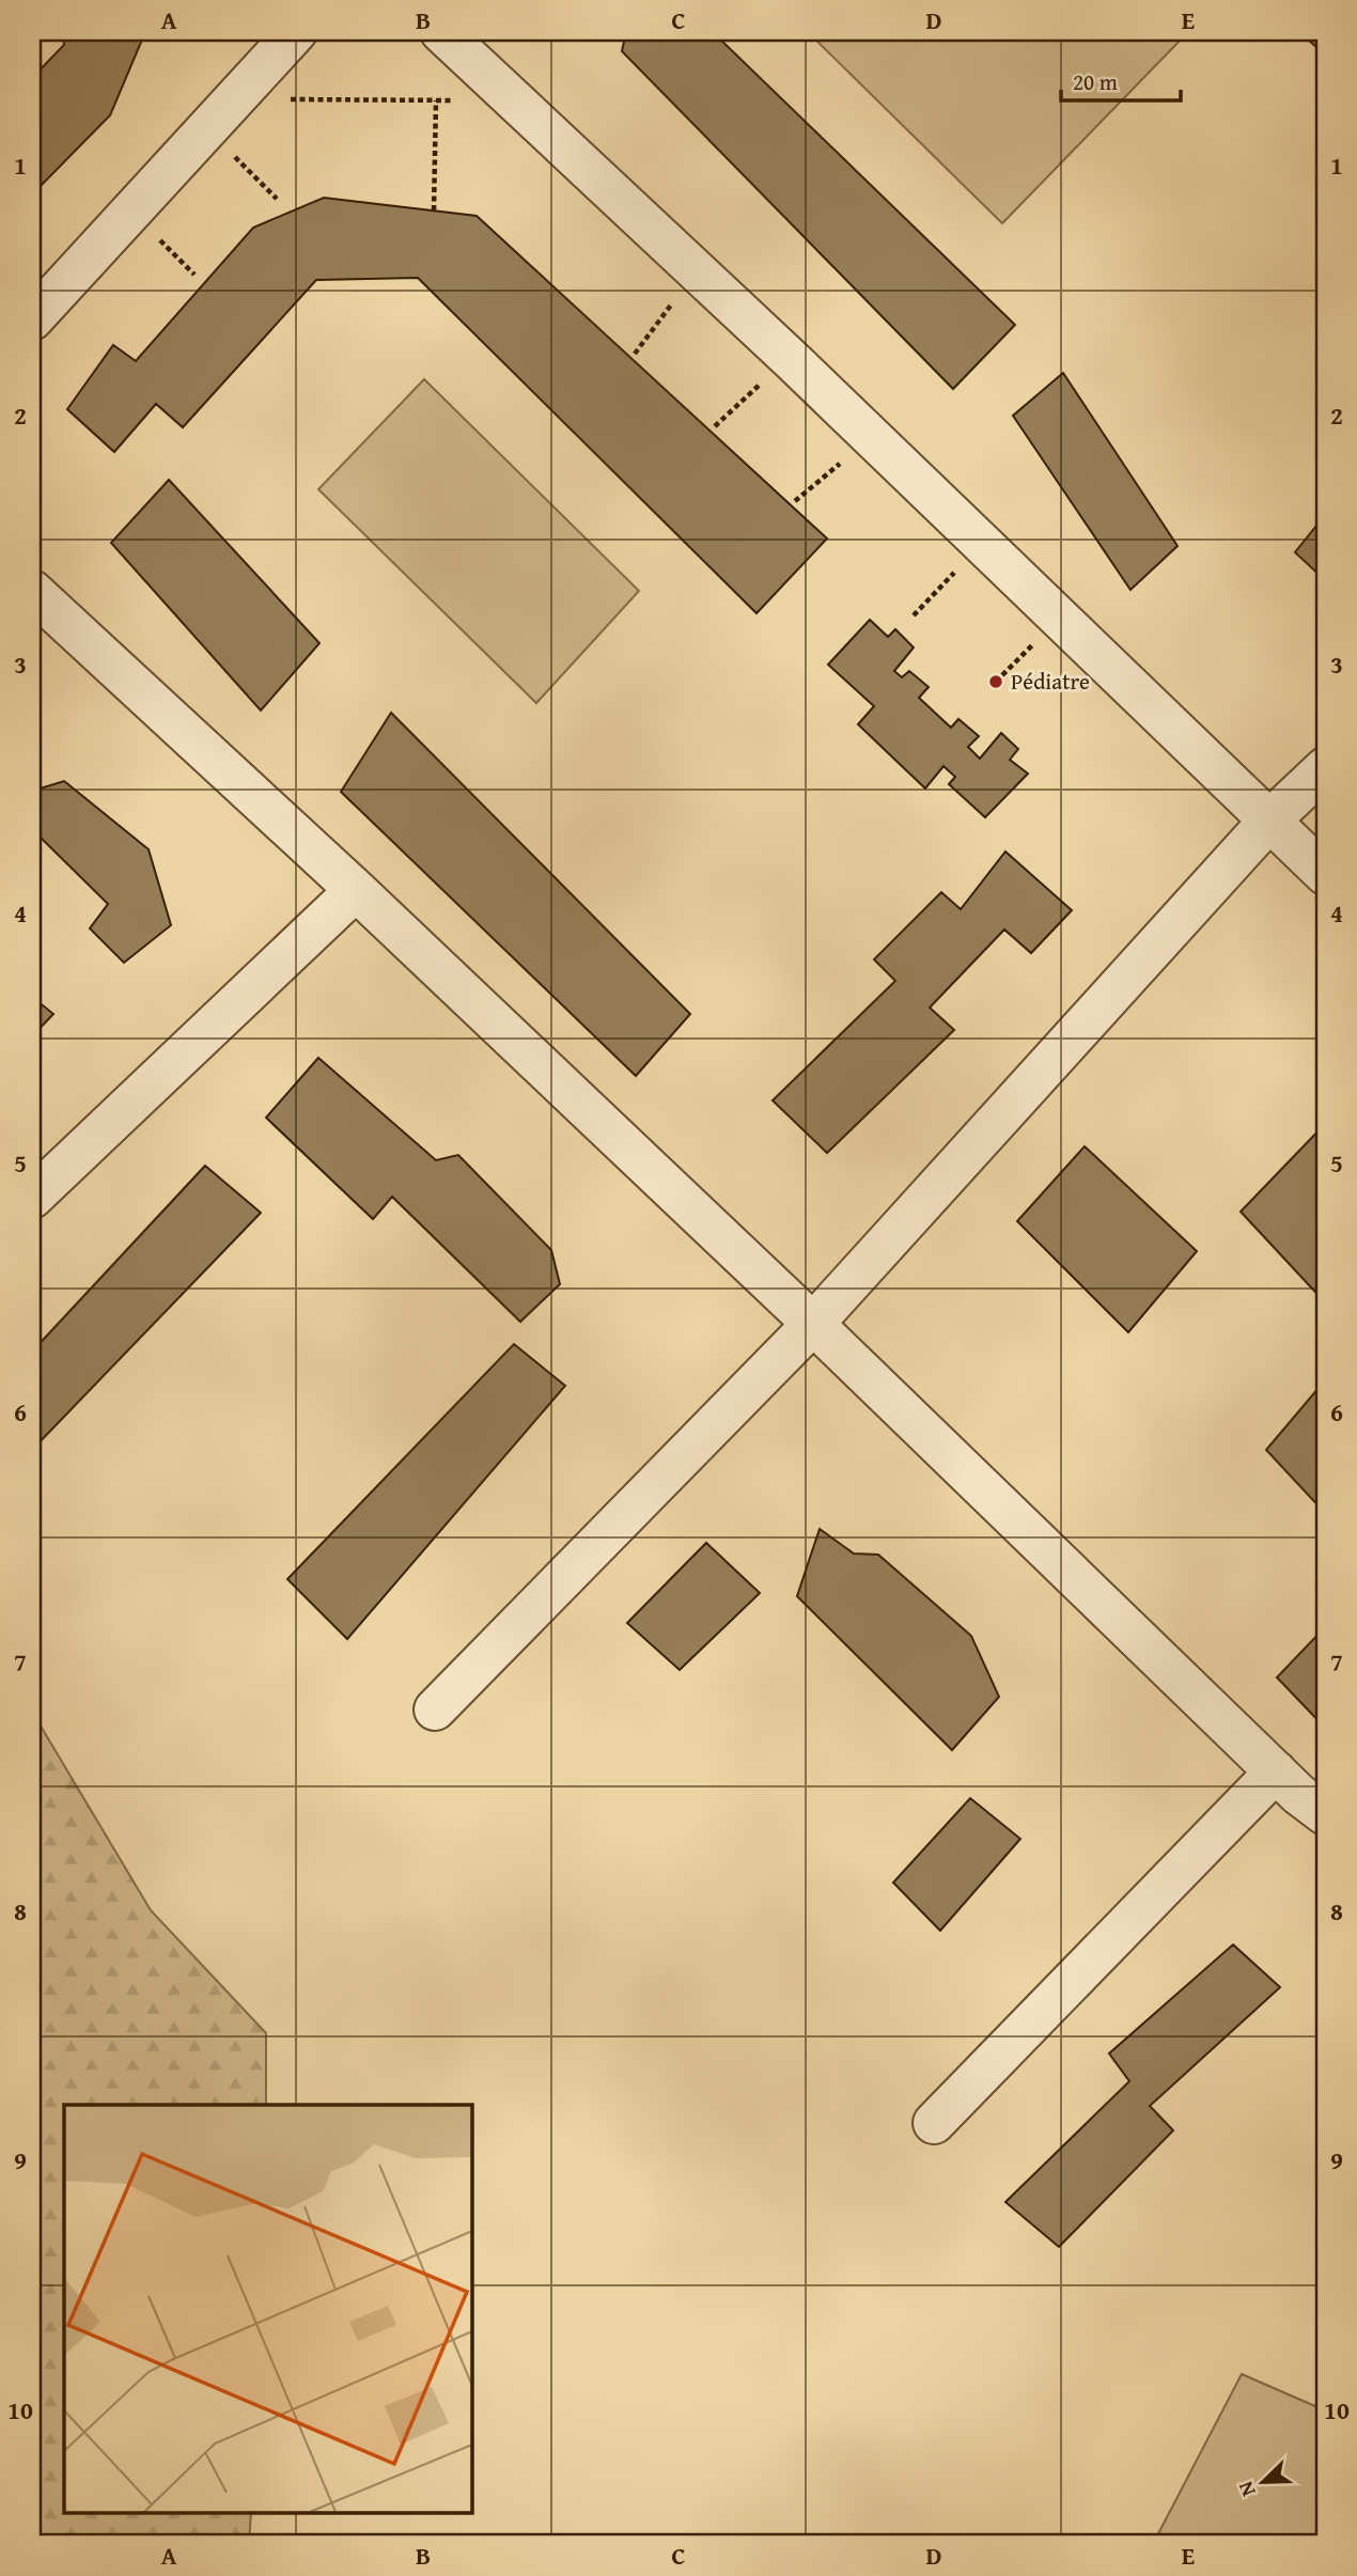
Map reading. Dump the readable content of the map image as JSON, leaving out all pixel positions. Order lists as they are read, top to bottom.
{
  "places": ["Pédiatre"],
  "scale_bar": "20 m",
  "north": "bottom left",
  "grid": {
    "columns": [
      "A",
      "B",
      "C",
      "D",
      "E"
    ],
    "rows": [
      "1",
      "2",
      "3",
      "4",
      "5",
      "6",
      "7",
      "8",
      "9",
      "10"
    ]
  }
}
